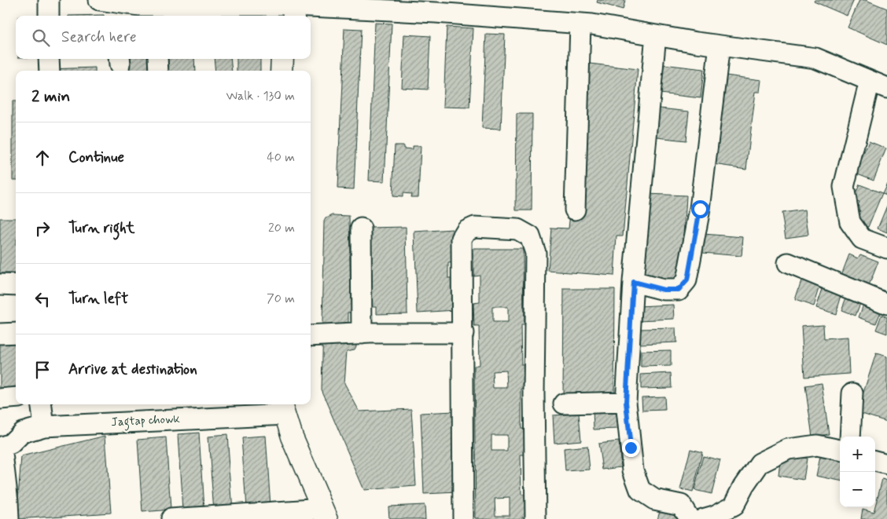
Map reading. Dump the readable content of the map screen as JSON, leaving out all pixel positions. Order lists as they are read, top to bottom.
{
  "streets": {
    "street": ["Jagtap chowk"]
  },
  "page": {
    "search": "Search here",
    "heading": ["2 min", "Walk · 130 m"],
    "list": [
      ["Continue", "40 m"],
      ["Turn right", "20 m"],
      ["Turn left", "70 m"],
      "Arrive at destination"
    ],
    "map_buttons": ["+", "−"]
  }
}
